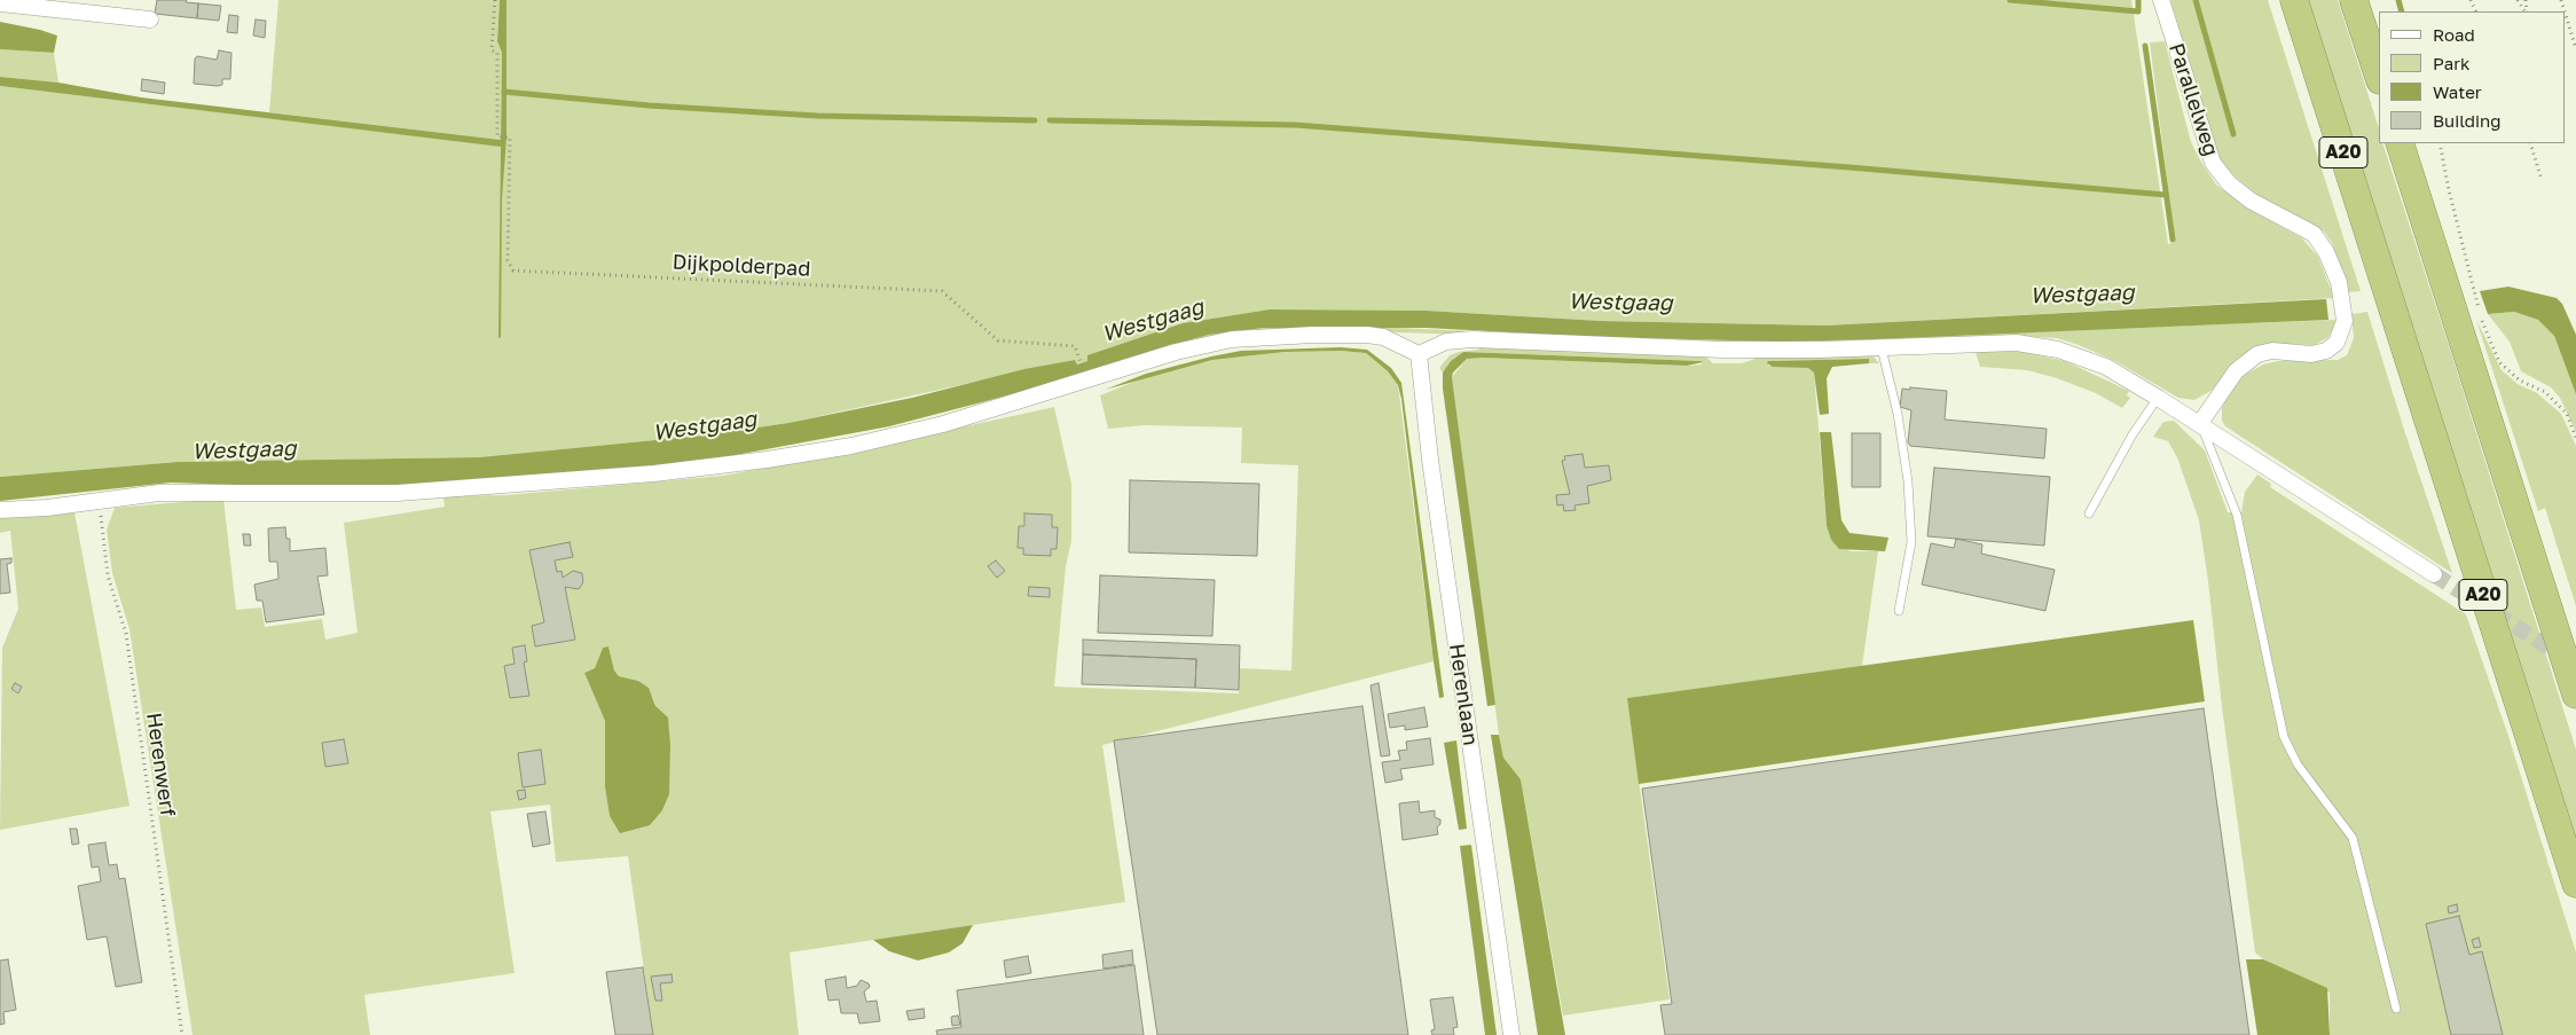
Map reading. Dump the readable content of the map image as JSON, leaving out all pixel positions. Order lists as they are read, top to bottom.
{
  "streets": {
    "highway": ["A20"],
    "street": ["Parallelweg", "Herenlaan"],
    "path": ["Dijkpolderpad", "Herenwerf"]
  },
  "water": ["Westgaag"],
  "legend": [
    "Road",
    "Park",
    "Water",
    "Building"
  ]
}
